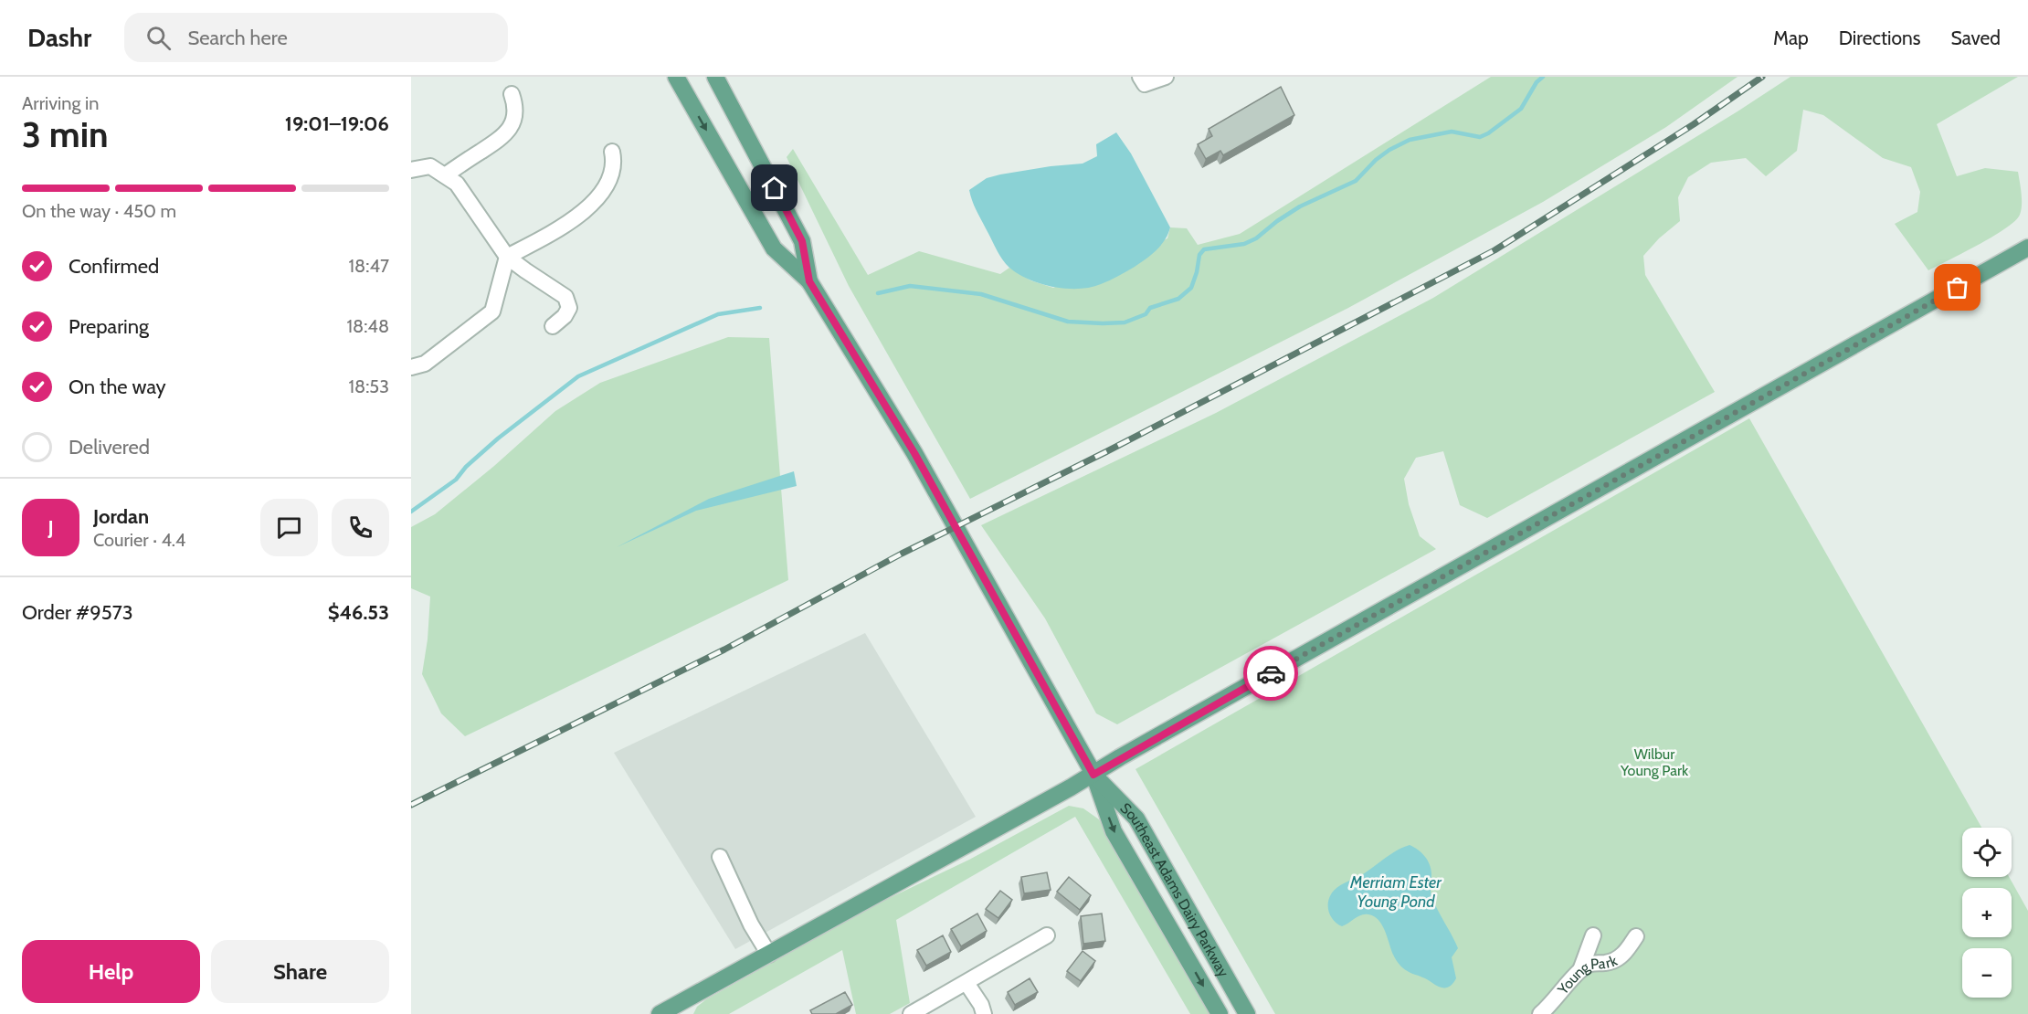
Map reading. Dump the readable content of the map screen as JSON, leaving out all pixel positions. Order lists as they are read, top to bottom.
{
  "streets": {
    "main road": ["Southeast Adams Dairy Parkway"],
    "street": ["Young Park"]
  },
  "water": ["Merriam Ester Young Pond"],
  "parks": ["Wilbur Young Park"],
  "page": {
    "header": "Dashr",
    "search": "Search here",
    "nav": ["Map", "Directions", "Saved"],
    "heading": ["3 min", "Arriving in", "19:01–19:06"],
    "panel": [
      "Jordan",
      "Courier · 4.4",
      "Order #9573",
      "$46.53"
    ],
    "bar": "On the way · 450 m",
    "list": [
      ["Confirmed", "18:47"],
      ["Preparing", "18:48"],
      ["On the way", "18:53"],
      "Delivered"
    ],
    "round": "J",
    "map_buttons": ["+", "−"],
    "buttons": ["Help", "Share"]
  }
}
